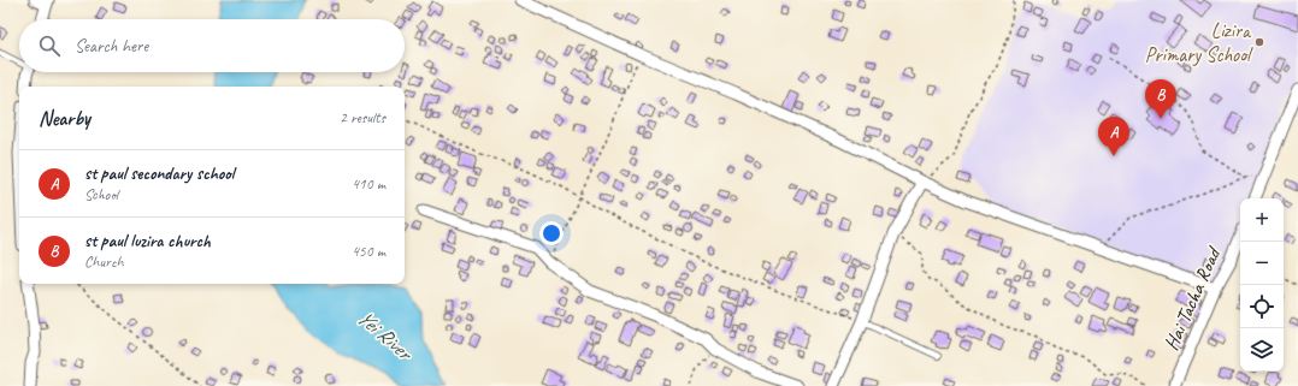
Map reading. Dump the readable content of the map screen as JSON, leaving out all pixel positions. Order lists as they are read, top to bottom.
{
  "streets": {
    "street": ["Hai Tacha Road"]
  },
  "water": ["Yei River"],
  "places": ["Lizira Primary School"],
  "page": {
    "search": "Search here",
    "pins": ["B", "A"],
    "heading": ["Nearby", "2 results"],
    "list": [
      {
        "mark": "A",
        "name": "st paul secondary school",
        "note": "School",
        "value": "410 m"
      },
      {
        "mark": "B",
        "name": "st paul luzira church",
        "note": "Church",
        "value": "450 m"
      }
    ],
    "map_buttons": ["+", "−"]
  }
}
